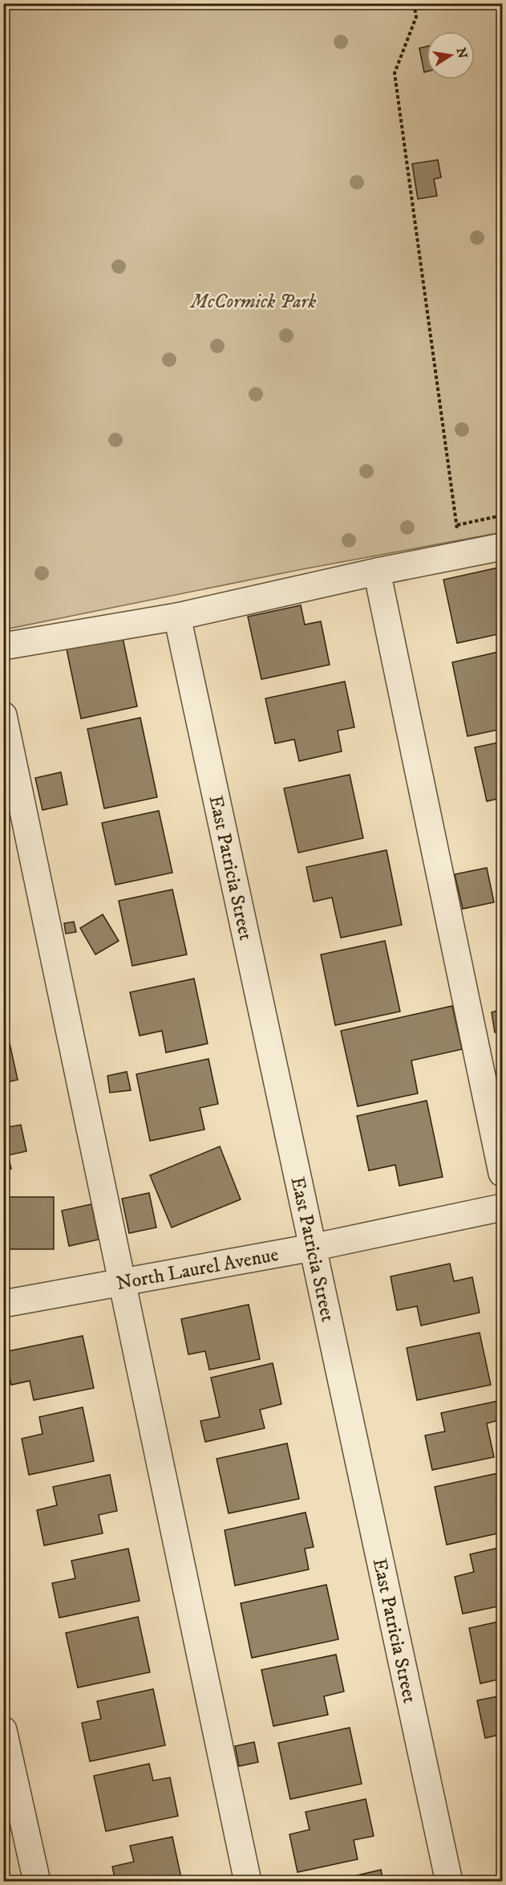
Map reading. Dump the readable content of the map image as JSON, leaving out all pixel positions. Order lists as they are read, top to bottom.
{
  "streets": {
    "street": ["East Patricia Street", "North Laurel Avenue"]
  },
  "crossings": [
    ["East Patricia Street", "North Laurel Avenue"]
  ],
  "parks": ["McCormick Park"],
  "north": "right"
}
